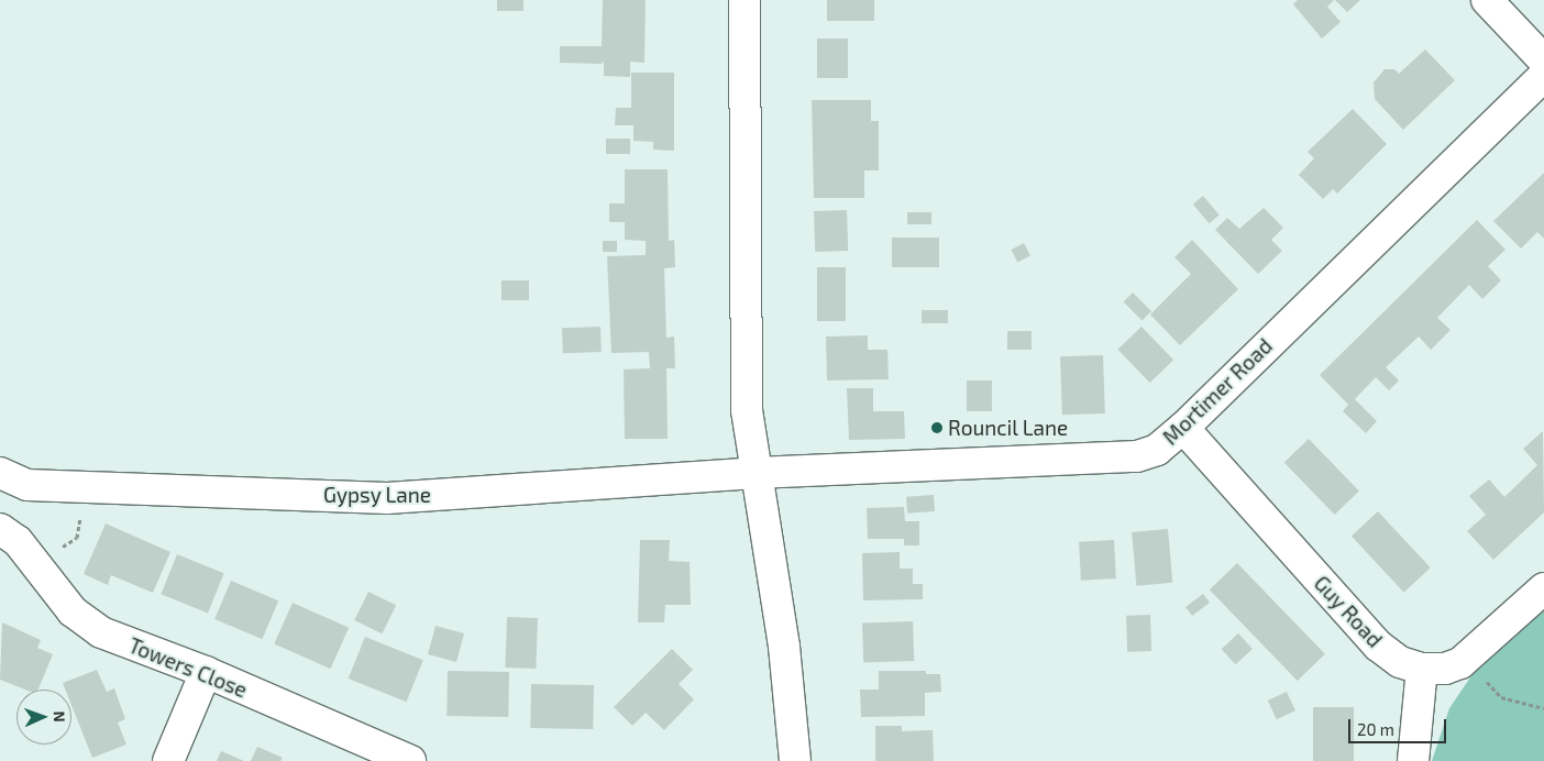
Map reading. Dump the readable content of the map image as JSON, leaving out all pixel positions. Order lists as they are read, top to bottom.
{
  "streets": {
    "street": [
      "Mortimer Road",
      "Gypsy Lane",
      "Guy Road",
      "Towers Close"
    ]
  },
  "crossings": [
    ["Mortimer Road", "Gypsy Lane"],
    ["Mortimer Road", "Guy Road"]
  ],
  "places": ["Rouncil Lane"],
  "scale_bar": "20 m",
  "north": "right"
}
